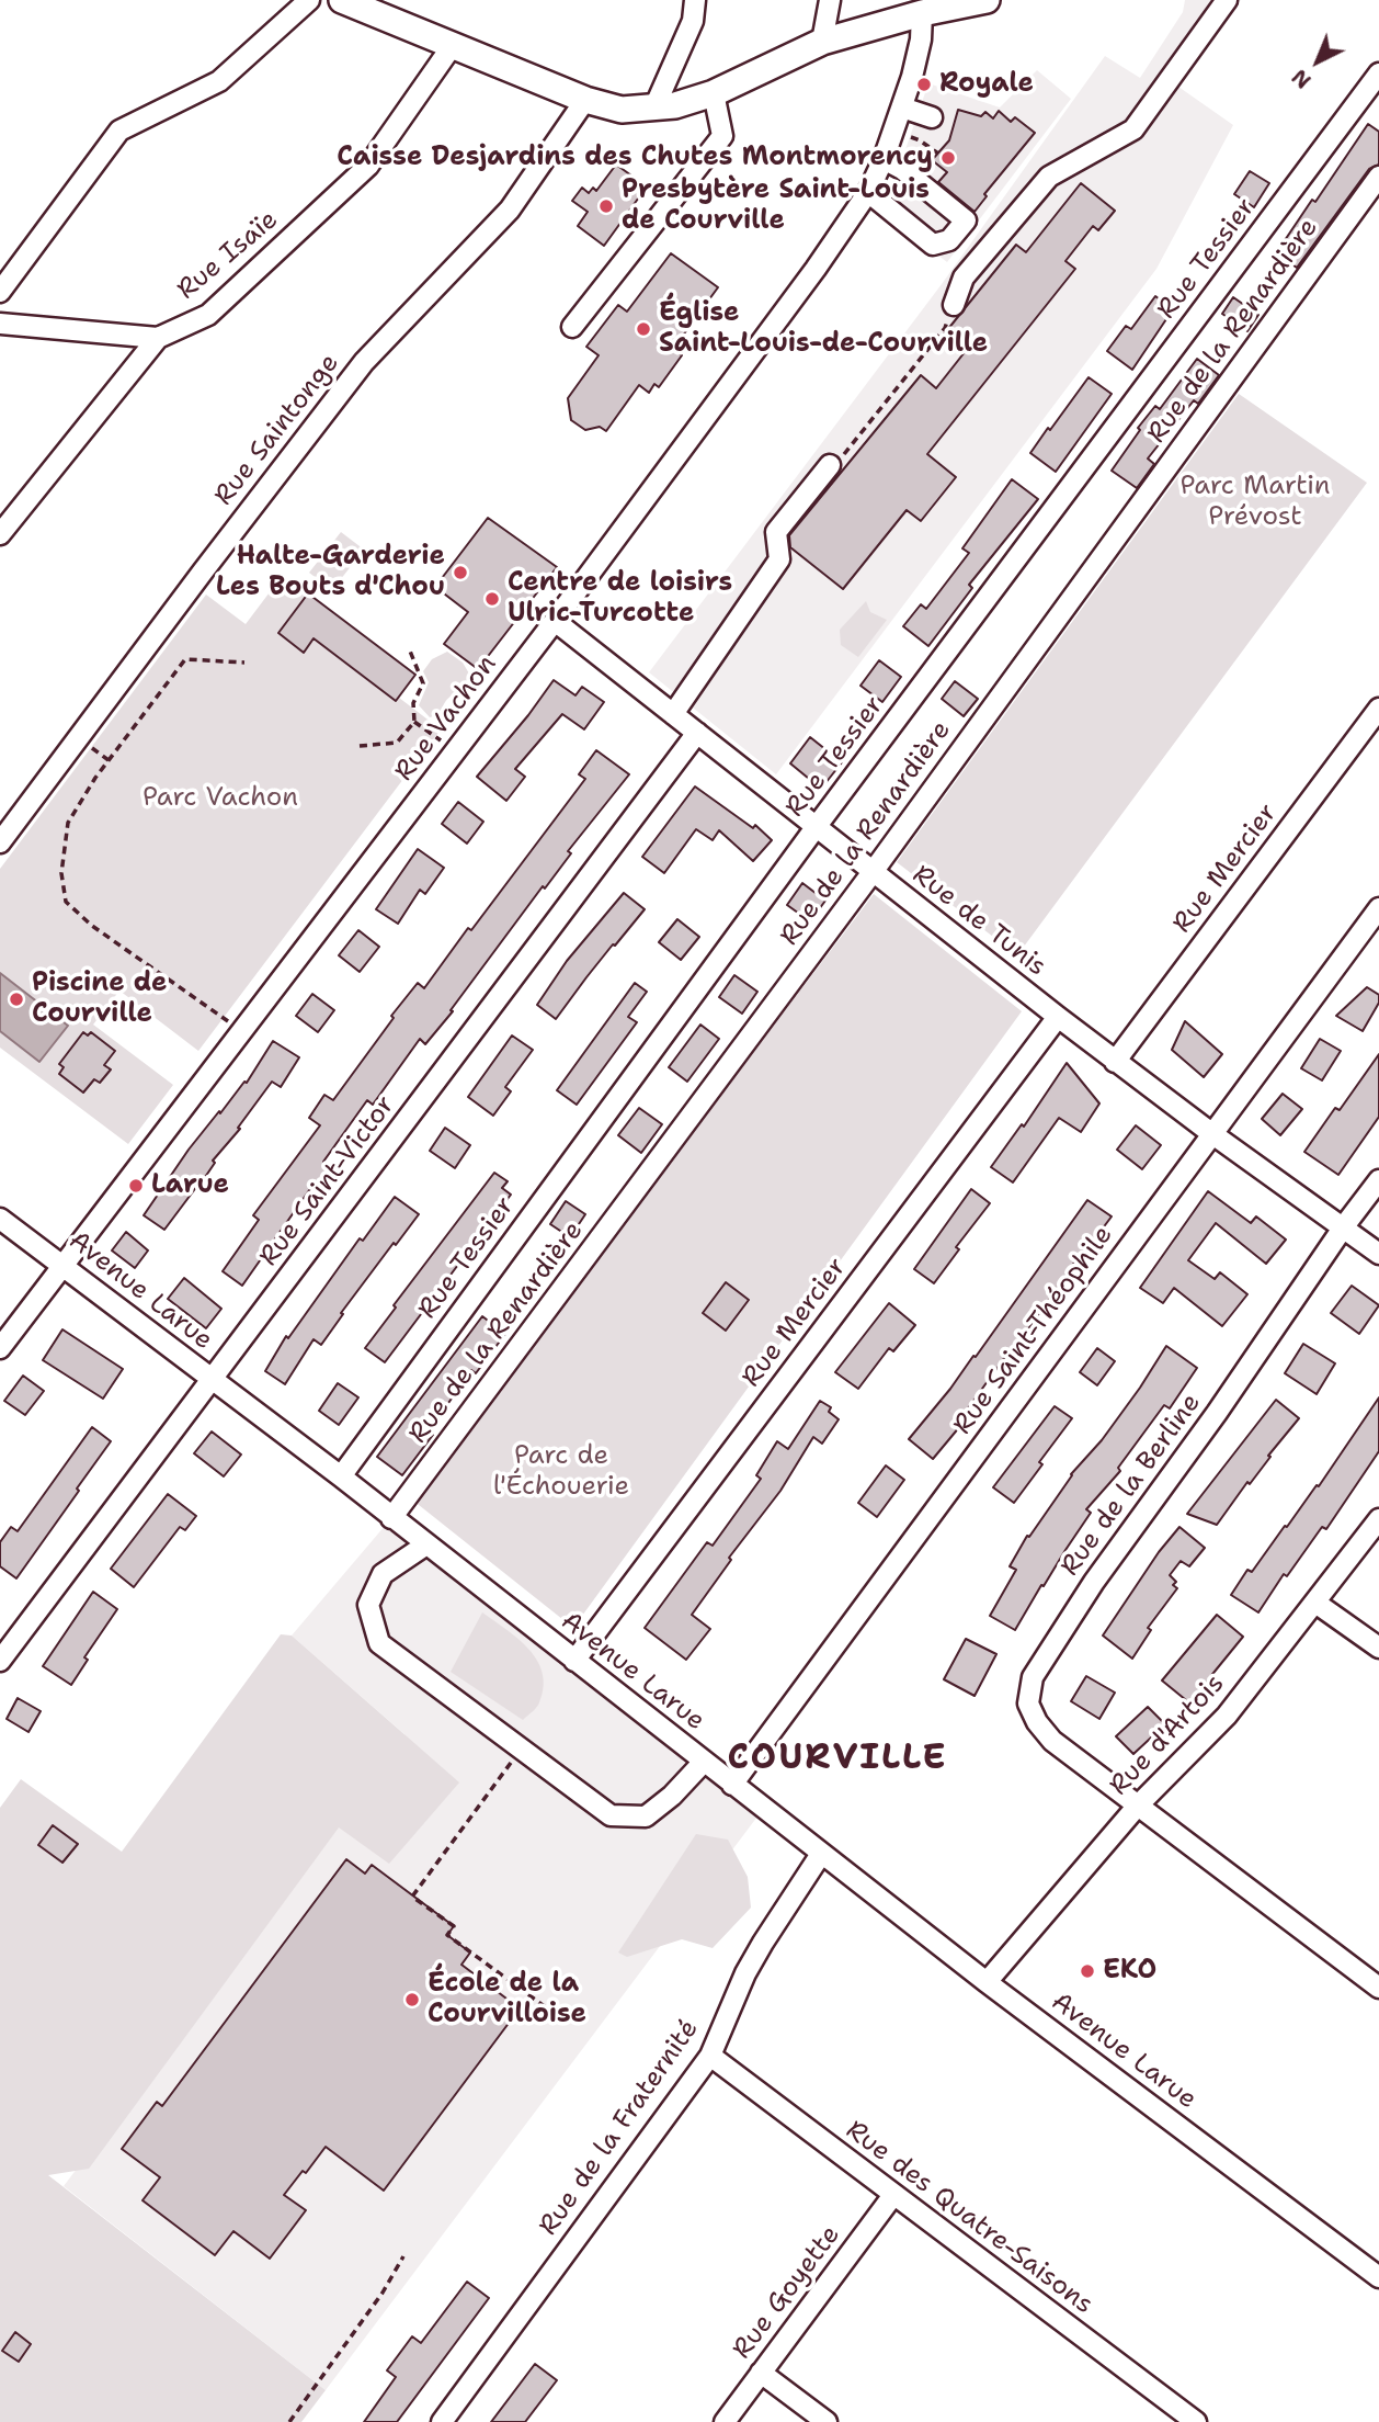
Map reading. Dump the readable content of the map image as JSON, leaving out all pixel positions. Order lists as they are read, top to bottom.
{
  "streets": {
    "street": [
      "Rue Isaïe",
      "Rue Tessier",
      "Rue de la Renardière",
      "Rue Saintonge",
      "Rue Vachon",
      "Rue Mercier",
      "Rue de Tunis",
      "Rue Saint-Victor",
      "Avenue Larue",
      "Rue Saint-Théophile",
      "Rue de la Berline",
      "Rue d'Artois",
      "Rue de la Fraternité",
      "Rue des Quatre-Saisons",
      "Rue Goyette"
    ]
  },
  "crossings": [
    ["Rue Tessier", "Rue de Tunis"],
    ["Rue Tessier", "Avenue Larue"],
    ["Rue de la Renardière", "Rue de Tunis"],
    ["Rue de la Renardière", "Avenue Larue"],
    ["Rue Vachon", "Rue de Tunis"],
    ["Rue Vachon", "Avenue Larue"],
    ["Rue Mercier", "Rue de Tunis"],
    ["Rue Mercier", "Avenue Larue"],
    ["Rue de Tunis", "Rue Saint-Victor"],
    ["Rue de Tunis", "Rue Saint-Théophile"],
    ["Rue de Tunis", "Rue de la Berline"],
    ["Rue Saint-Victor", "Avenue Larue"],
    ["Avenue Larue", "Rue Saint-Théophile"],
    ["Avenue Larue", "Rue d'Artois"],
    ["Avenue Larue", "Rue de la Fraternité"],
    ["Rue de la Berline", "Rue d'Artois"],
    ["Rue de la Fraternité", "Rue des Quatre-Saisons"],
    ["Rue des Quatre-Saisons", "Rue Goyette"]
  ],
  "districts": ["COURVILLE"],
  "parks": ["Parc Martin Prévost", "Parc Vachon", "Parc de l'Échouerie"],
  "places": [
    "Royale",
    "Caisse Desjardins des Chutes Montmorency",
    "Presbytère Saint-Louis de Courville",
    "Église Saint-Louis-de-Courville",
    "Halte-Garderie Les Bouts d'Chou",
    "Centre de loisirs Ulric-Turcotte",
    "Piscine de Courville",
    "Larue",
    "EKO",
    "École de la Courvilloise"
  ],
  "north": "bottom left"
}
